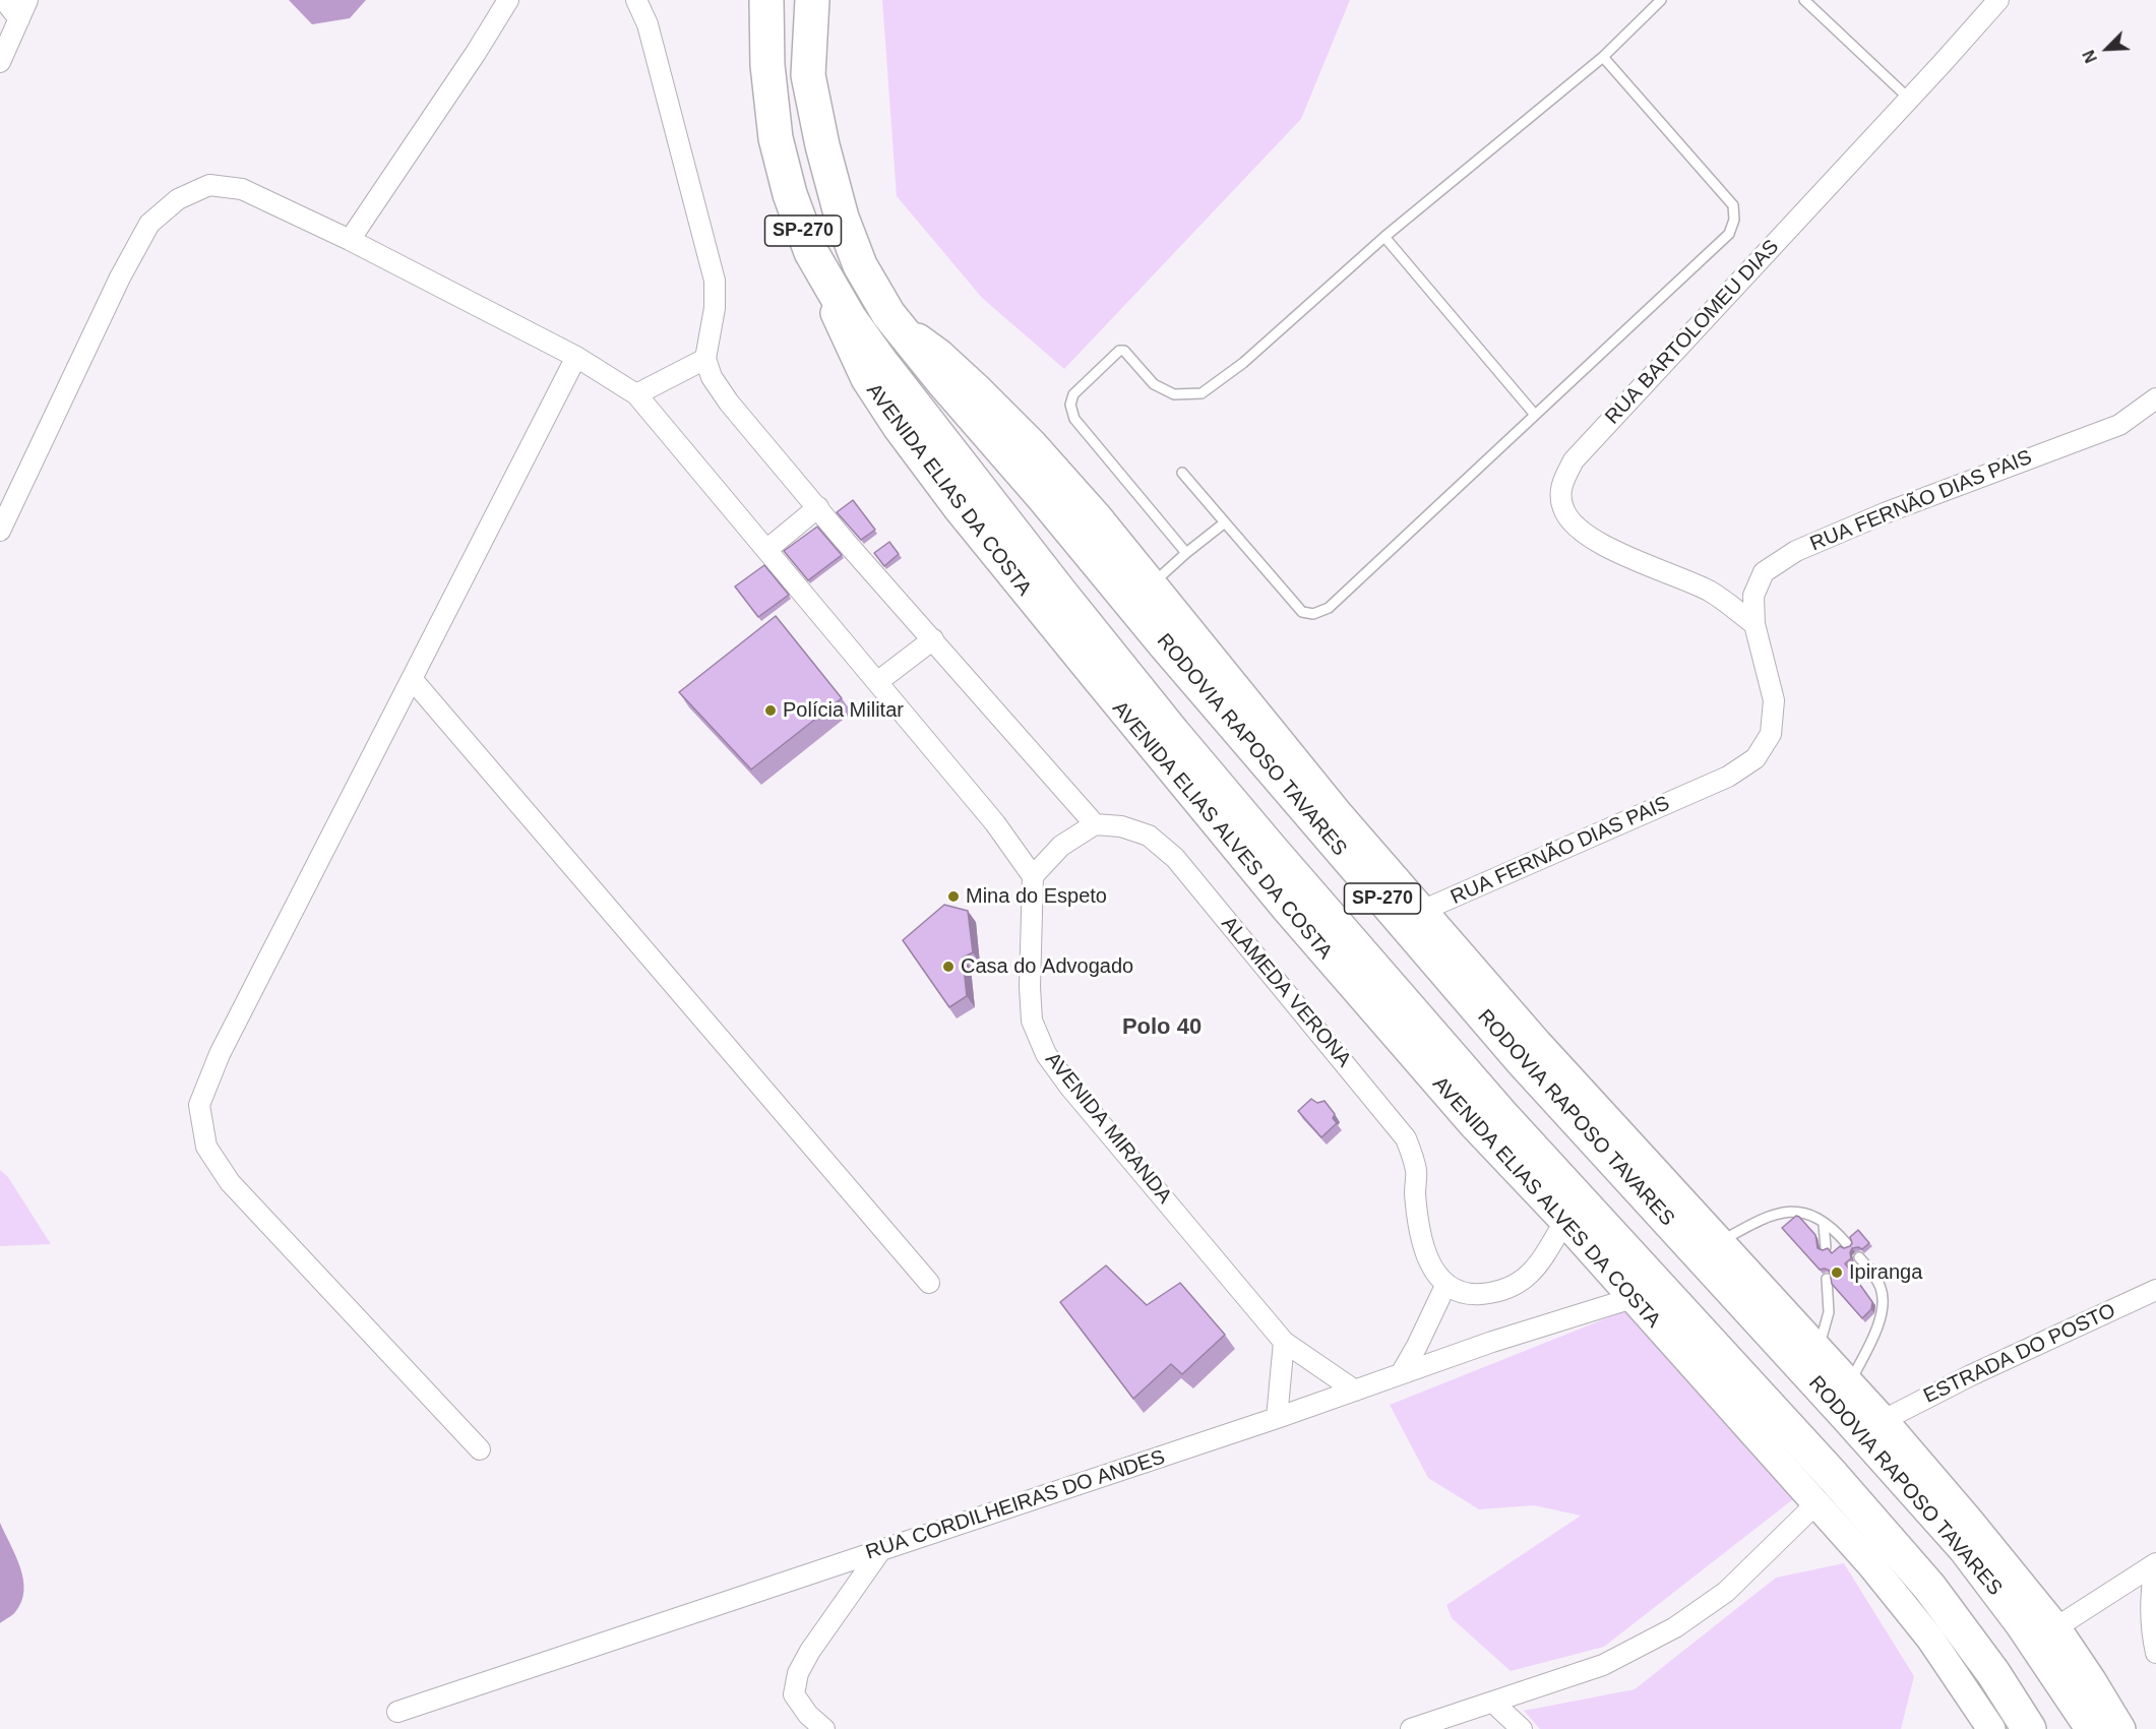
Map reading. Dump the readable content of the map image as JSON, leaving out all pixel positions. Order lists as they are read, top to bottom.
{
  "streets": {
    "highway": ["SP-270", "RODOVIA RAPOSO TAVARES"],
    "main road": ["AVENIDA ELIAS DA COSTA", "AVENIDA ELIAS ALVES DA COSTA"],
    "street": [
      "RUA BARTOLOMEU DIAS",
      "RUA FERNÃO DIAS PAIS",
      "ALAMEDA VERONA",
      "AVENIDA MIRANDA",
      "ESTRADA DO POSTO",
      "RUA CORDILHEIRAS DO ANDES"
    ]
  },
  "crossings": [
    ["SP-270", "AVENIDA ELIAS DA COSTA"],
    ["RUA BARTOLOMEU DIAS", "RUA FERNÃO DIAS PAIS"],
    ["AVENIDA ELIAS DA COSTA", "AVENIDA ELIAS ALVES DA COSTA"],
    ["AVENIDA ELIAS ALVES DA COSTA", "RUA CORDILHEIRAS DO ANDES"],
    ["AVENIDA MIRANDA", "RUA CORDILHEIRAS DO ANDES"]
  ],
  "districts": ["Polo 40"],
  "places": [
    "Polícia Militar",
    "Mina do Espeto",
    "Casa do Advogado",
    "Ipiranga"
  ],
  "north": "bottom left"
}
